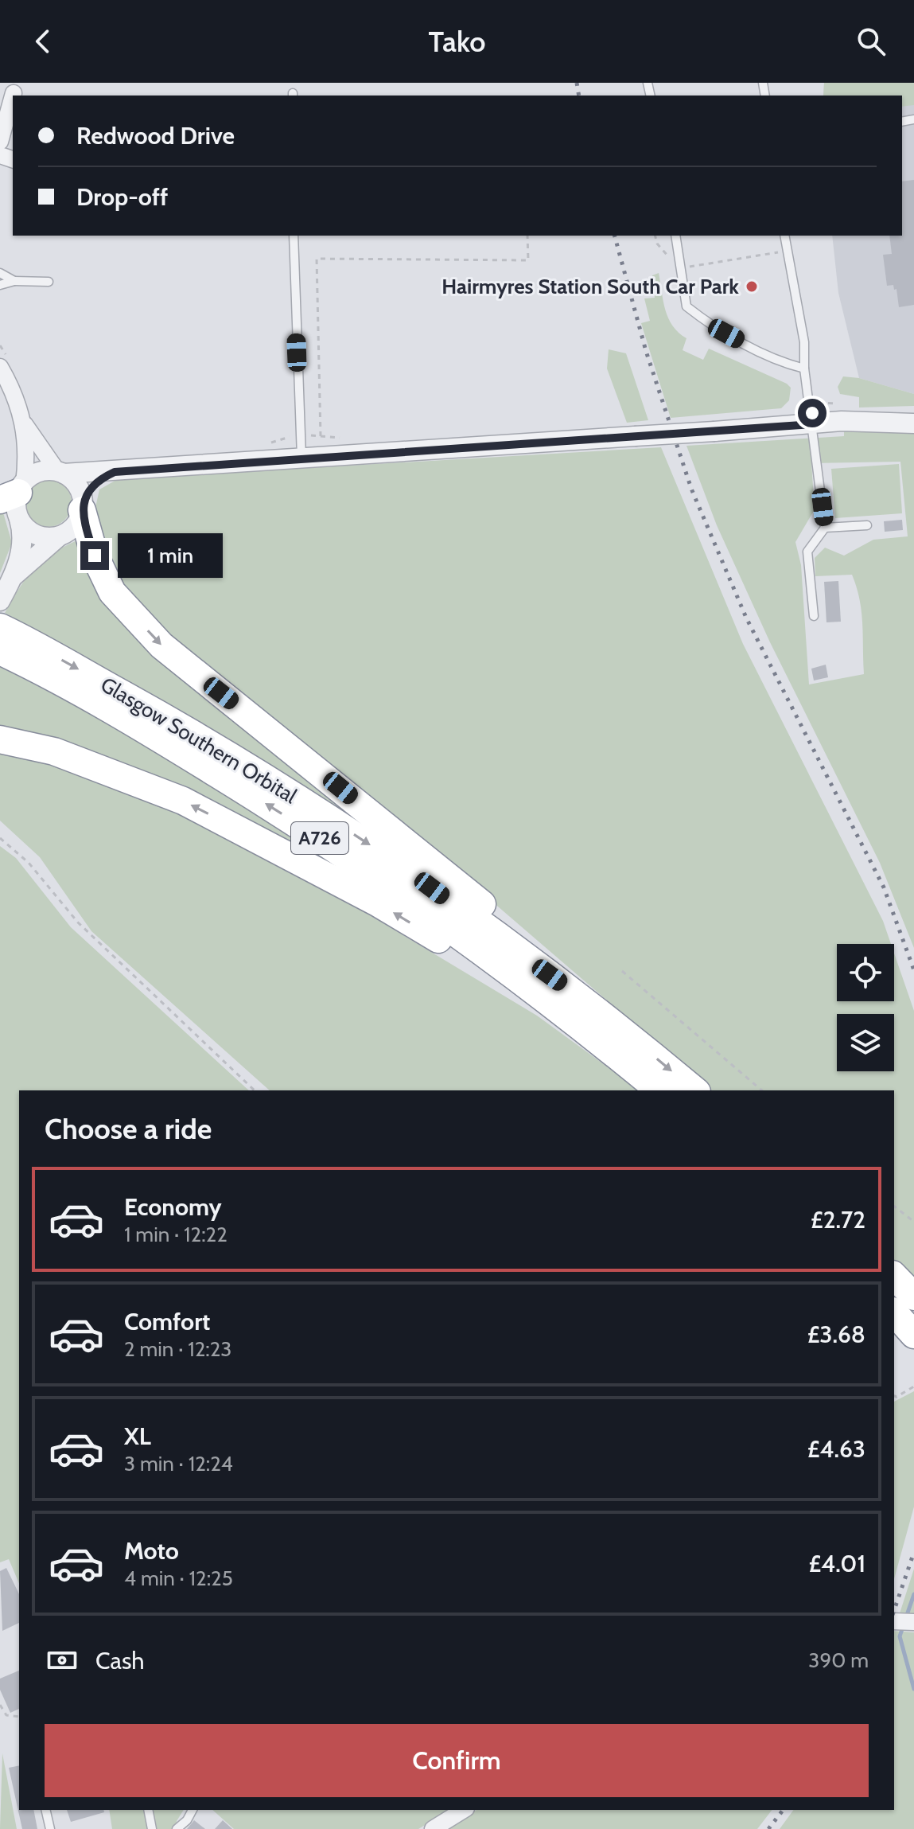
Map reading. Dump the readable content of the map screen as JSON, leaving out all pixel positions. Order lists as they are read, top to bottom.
{
  "streets": {
    "highway": ["Glasgow Southern Orbital", "A726"]
  },
  "crossings": [
    ["Glasgow Southern Orbital", "A726"]
  ],
  "places": ["Hairmyres Station South Car Park"],
  "page": {
    "header": "Tako",
    "banner": ["Redwood Drive", "Drop-off"],
    "bubble": "1 min",
    "heading": "Choose a ride",
    "list": [
      {
        "name": "Economy",
        "note": "1 min · 12:22",
        "value": "£2.72"
      },
      {
        "name": "Comfort",
        "note": "2 min · 12:23",
        "value": "£3.68"
      },
      {
        "name": "XL",
        "note": "3 min · 12:24",
        "value": "£4.63"
      },
      {
        "name": "Moto",
        "note": "4 min · 12:25",
        "value": "£4.01"
      }
    ],
    "pay": ["Cash", "390 m"],
    "buttons": "Confirm"
  }
}
